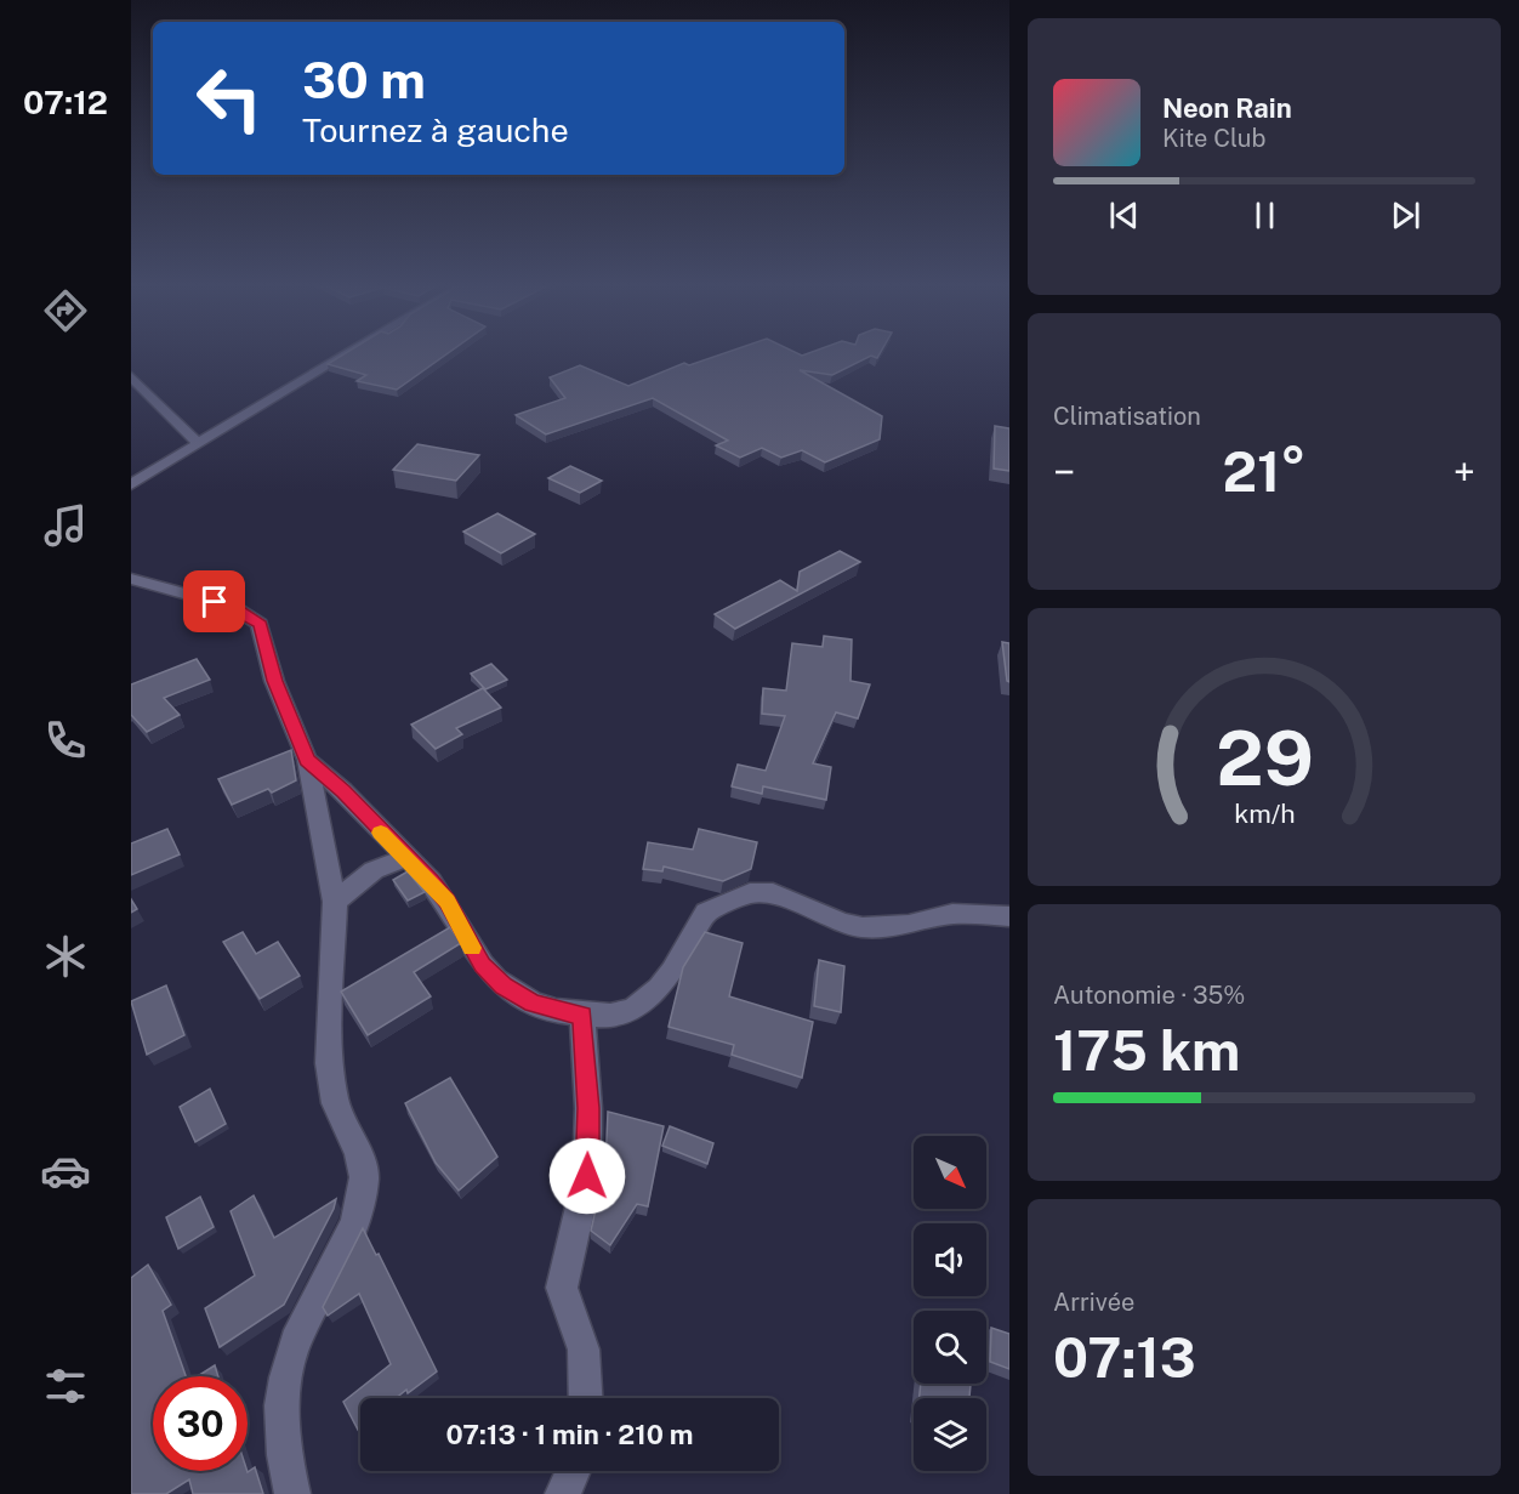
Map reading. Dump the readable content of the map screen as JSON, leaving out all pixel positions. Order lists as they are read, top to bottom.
{
  "north": "bottom right",
  "page": {
    "tabs": "07:12",
    "turn": ["30 m", "Tournez à gauche"],
    "song": ["Neon Rain", "Kite Club"],
    "tile": [
      "Climatisation",
      ["Autonomie · 35%", "175 km"],
      ["Arrivée", "07:13"]
    ],
    "heat": ["−", "21°", "+"],
    "limit": "30",
    "trip": "07:13 · 1 min · 210 m",
    "gauge": ["29", "km/h"]
  }
}
